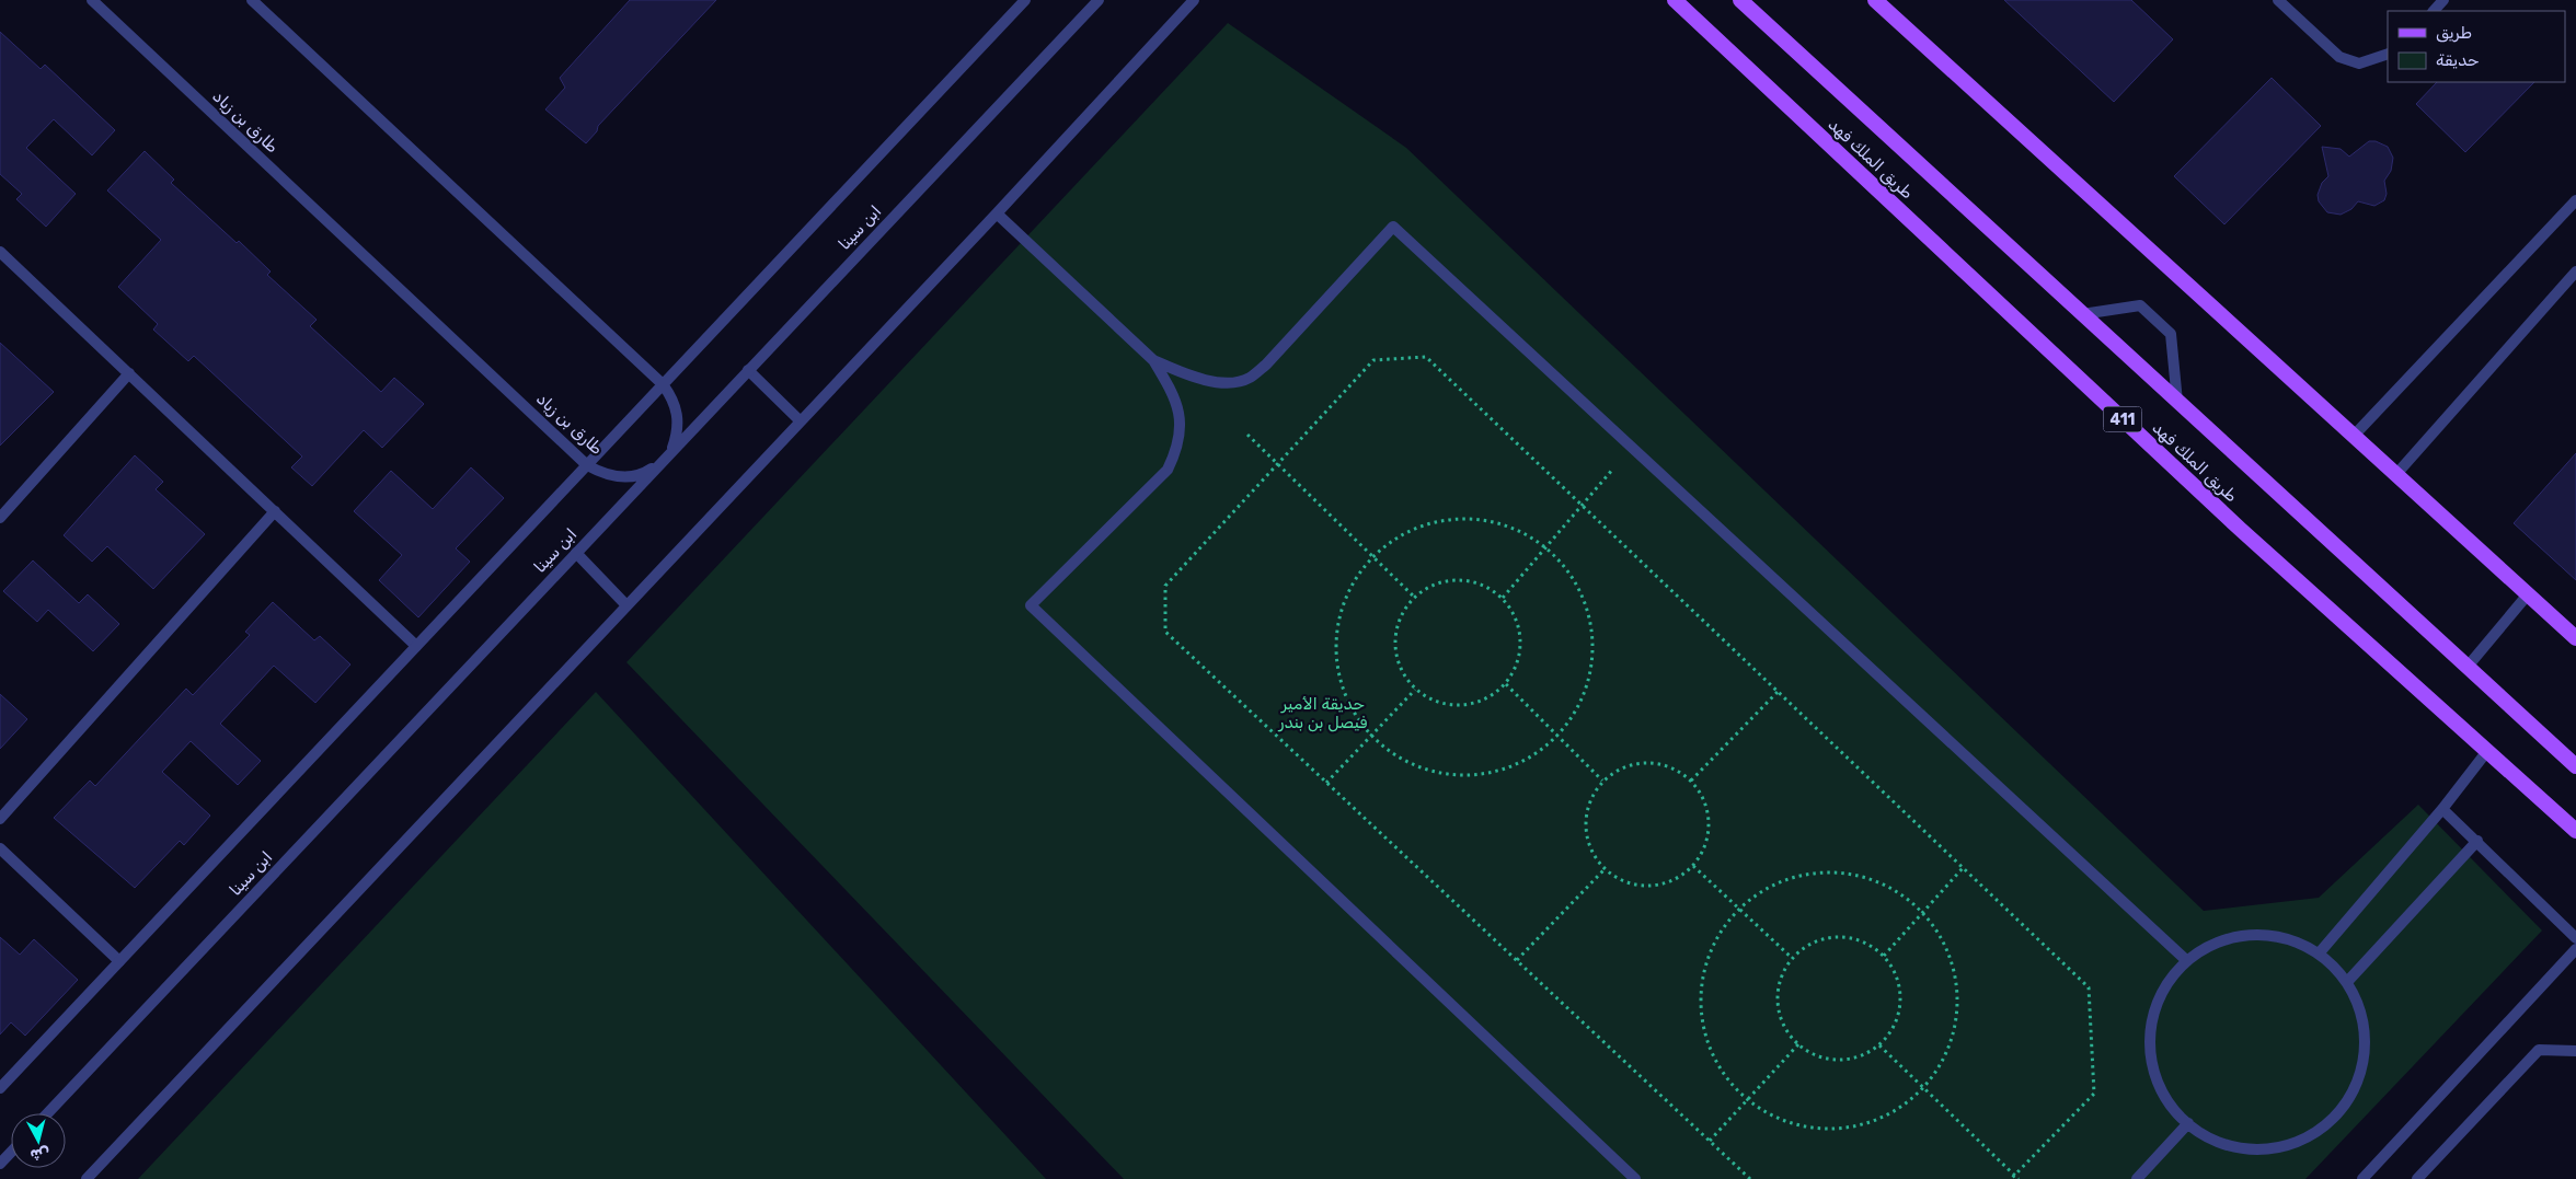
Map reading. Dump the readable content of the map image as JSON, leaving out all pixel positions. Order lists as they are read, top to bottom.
{
  "streets": {
    "main road": ["طريق الملك فهد", "411"],
    "street": ["طارق بن زياد", "ابن سينا"]
  },
  "crossings": [
    ["طارق بن زياد", "ابن سينا"]
  ],
  "parks": ["حديقة الأمير فيصل بن بندر"],
  "legend": ["طريق", "حديقة"],
  "north": "bottom"
}
